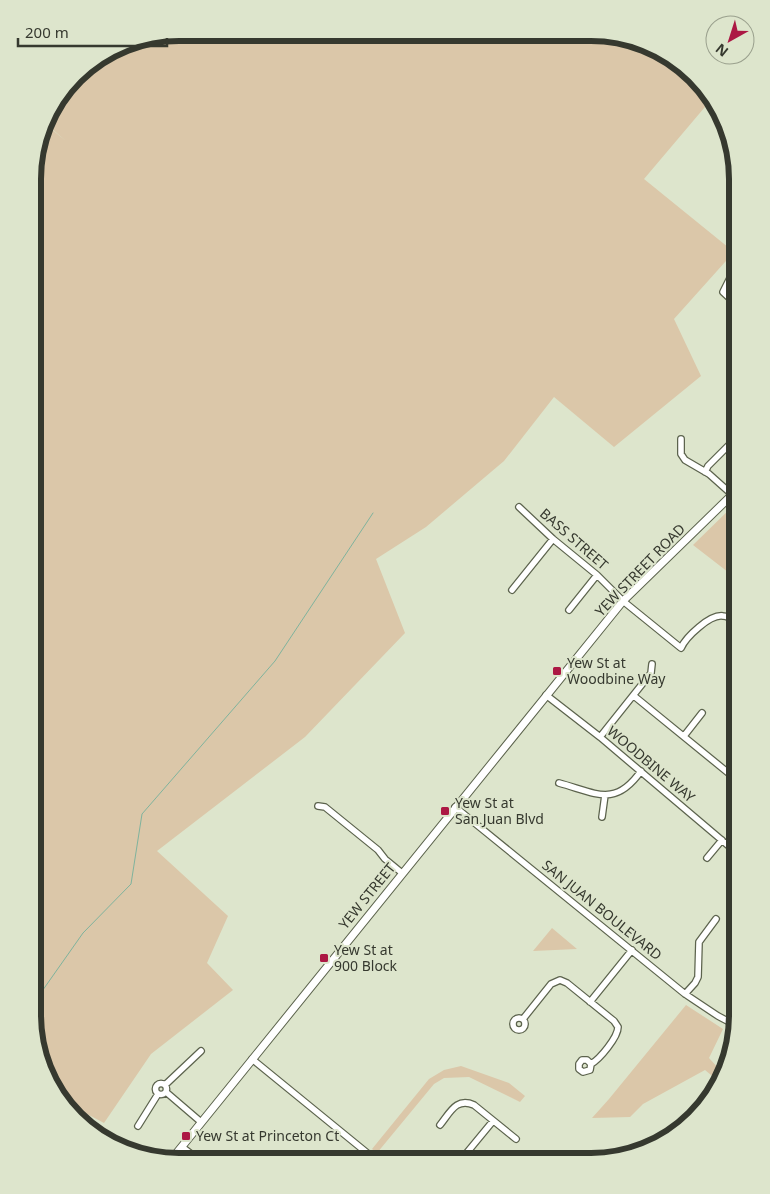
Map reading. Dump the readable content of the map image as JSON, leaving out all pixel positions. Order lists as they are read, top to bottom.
{
  "streets": {
    "street": [
      "BASS STREET",
      "YEW STREET ROAD",
      "WOODBINE WAY",
      "YEW STREET",
      "SAN JUAN BOULEVARD"
    ]
  },
  "crossings": [
    ["BASS STREET", "YEW STREET ROAD"],
    ["YEW STREET ROAD", "WOODBINE WAY"],
    ["YEW STREET ROAD", "YEW STREET"],
    ["WOODBINE WAY", "YEW STREET"],
    ["YEW STREET", "SAN JUAN BOULEVARD"]
  ],
  "places": {
    "transit": [
      "Yew St at Woodbine Way",
      "Yew St at San Juan Blvd",
      "Yew St at 900 Block",
      "Yew St at Princeton Ct"
    ]
  },
  "scale_bar": "200 m",
  "north": "bottom left"
}
